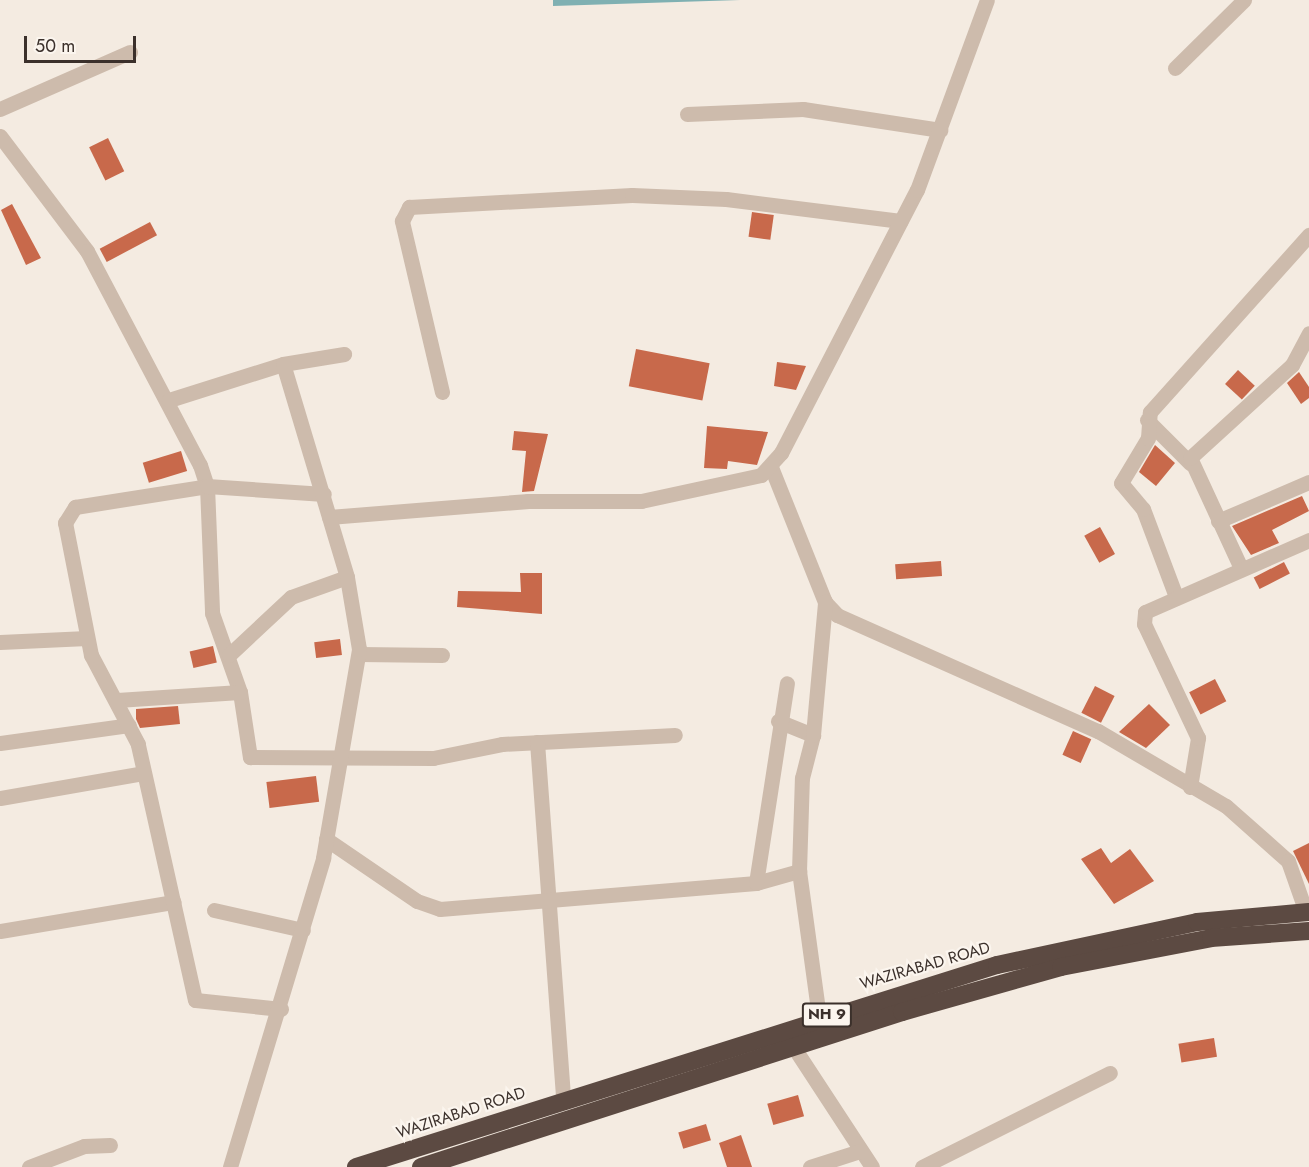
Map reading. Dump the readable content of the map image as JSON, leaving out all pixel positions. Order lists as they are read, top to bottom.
{
  "streets": {
    "highway": ["WAZIRABAD ROAD", "NH 9"]
  },
  "scale_bar": "50 m"
}
